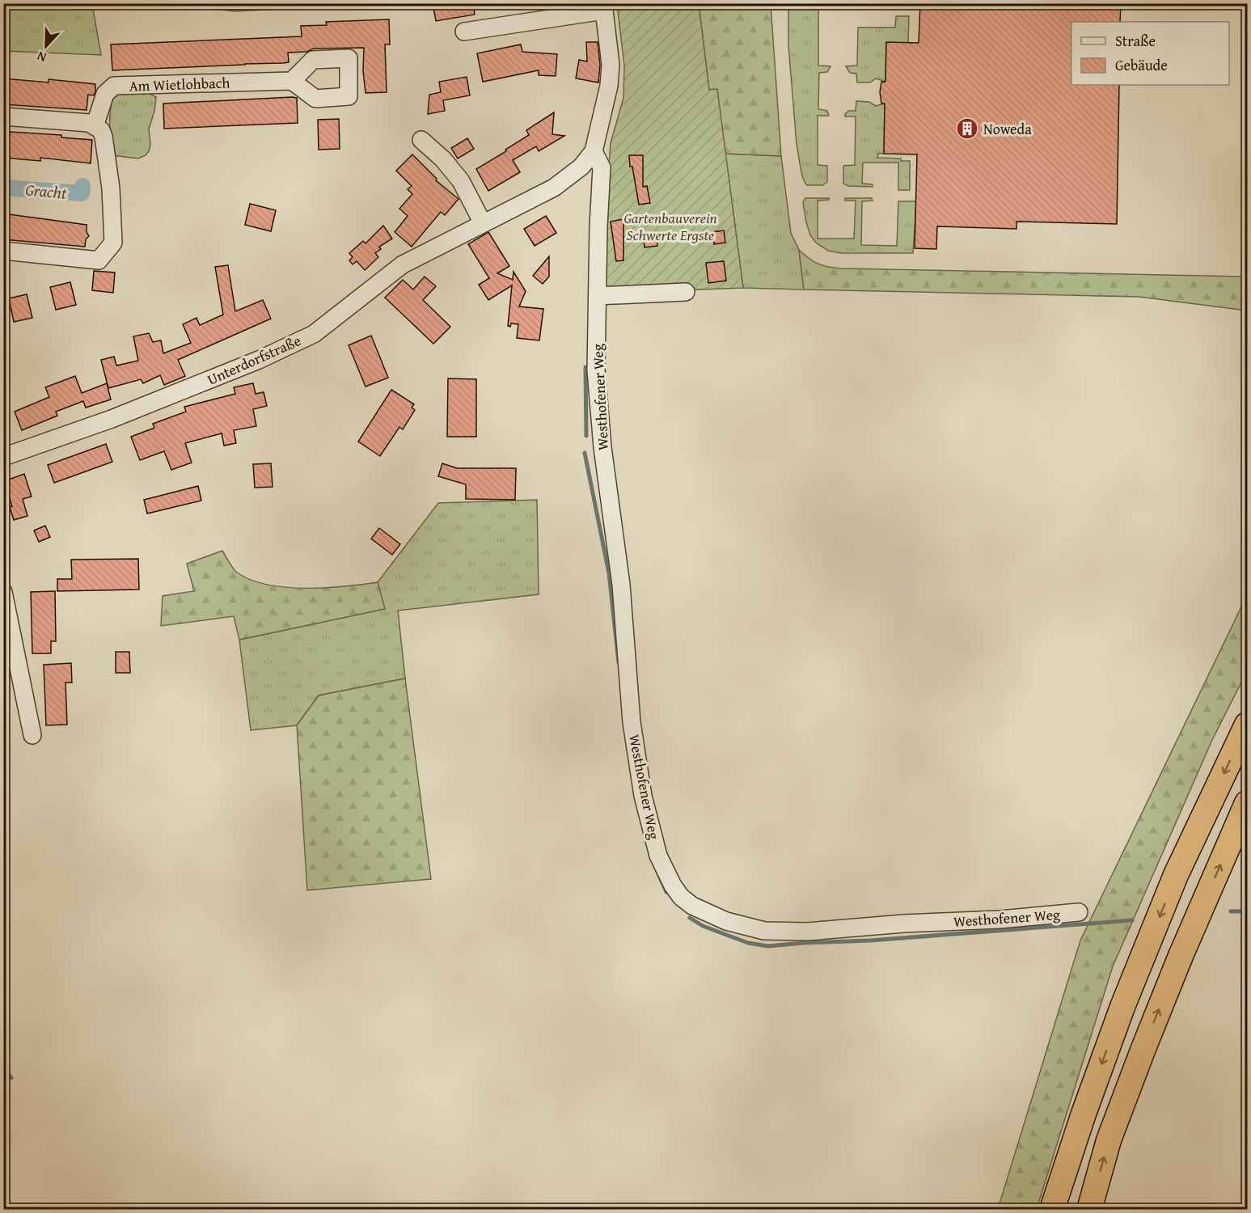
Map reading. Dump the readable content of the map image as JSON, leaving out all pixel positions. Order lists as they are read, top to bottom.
{
  "streets": {
    "street": ["Am Wietlohbach", "Unterdorfstraße", "Westhofener Weg"]
  },
  "crossings": [
    ["Unterdorfstraße", "Westhofener Weg"]
  ],
  "water": ["Gracht"],
  "parks": ["Gartenbauverein Schwerte Ergste"],
  "places": {
    "building": ["Noweda"]
  },
  "legend": ["Straße", "Gebäude"],
  "north": "bottom"
}
